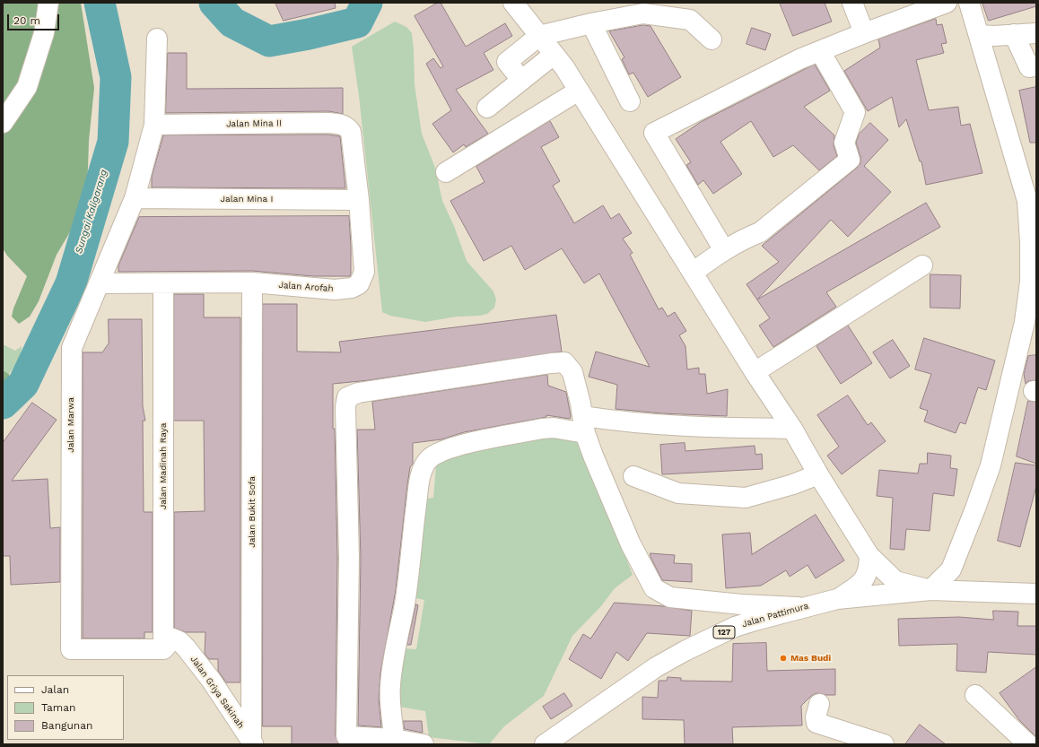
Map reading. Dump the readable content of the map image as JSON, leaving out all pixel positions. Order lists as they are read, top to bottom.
{
  "streets": {
    "street": [
      "Jalan Mina II",
      "Jalan Mina I",
      "Jalan Arofah",
      "Jalan Marwa",
      "Jalan Madinah Raya",
      "Jalan Bukit Sofa",
      "Jalan Pattimura",
      "127",
      "Jalan Griya Sakinah"
    ]
  },
  "crossings": [
    ["Jalan Mina II", "Jalan Arofah"],
    ["Jalan Mina II", "Jalan Marwa"],
    ["Jalan Mina I", "Jalan Arofah"],
    ["Jalan Mina I", "Jalan Marwa"],
    ["Jalan Arofah", "Jalan Marwa"],
    ["Jalan Arofah", "Jalan Madinah Raya"],
    ["Jalan Arofah", "Jalan Bukit Sofa"],
    ["Jalan Marwa", "Jalan Madinah Raya"],
    ["Jalan Marwa", "Jalan Griya Sakinah"],
    ["Jalan Madinah Raya", "Jalan Griya Sakinah"],
    ["Jalan Bukit Sofa", "Jalan Griya Sakinah"],
    ["Jalan Pattimura", "127"]
  ],
  "water": ["Sungai Kaligarang"],
  "places": ["Mas Budi"],
  "legend": ["Jalan", "Taman", "Bangunan"],
  "scale_bar": "20 m"
}
